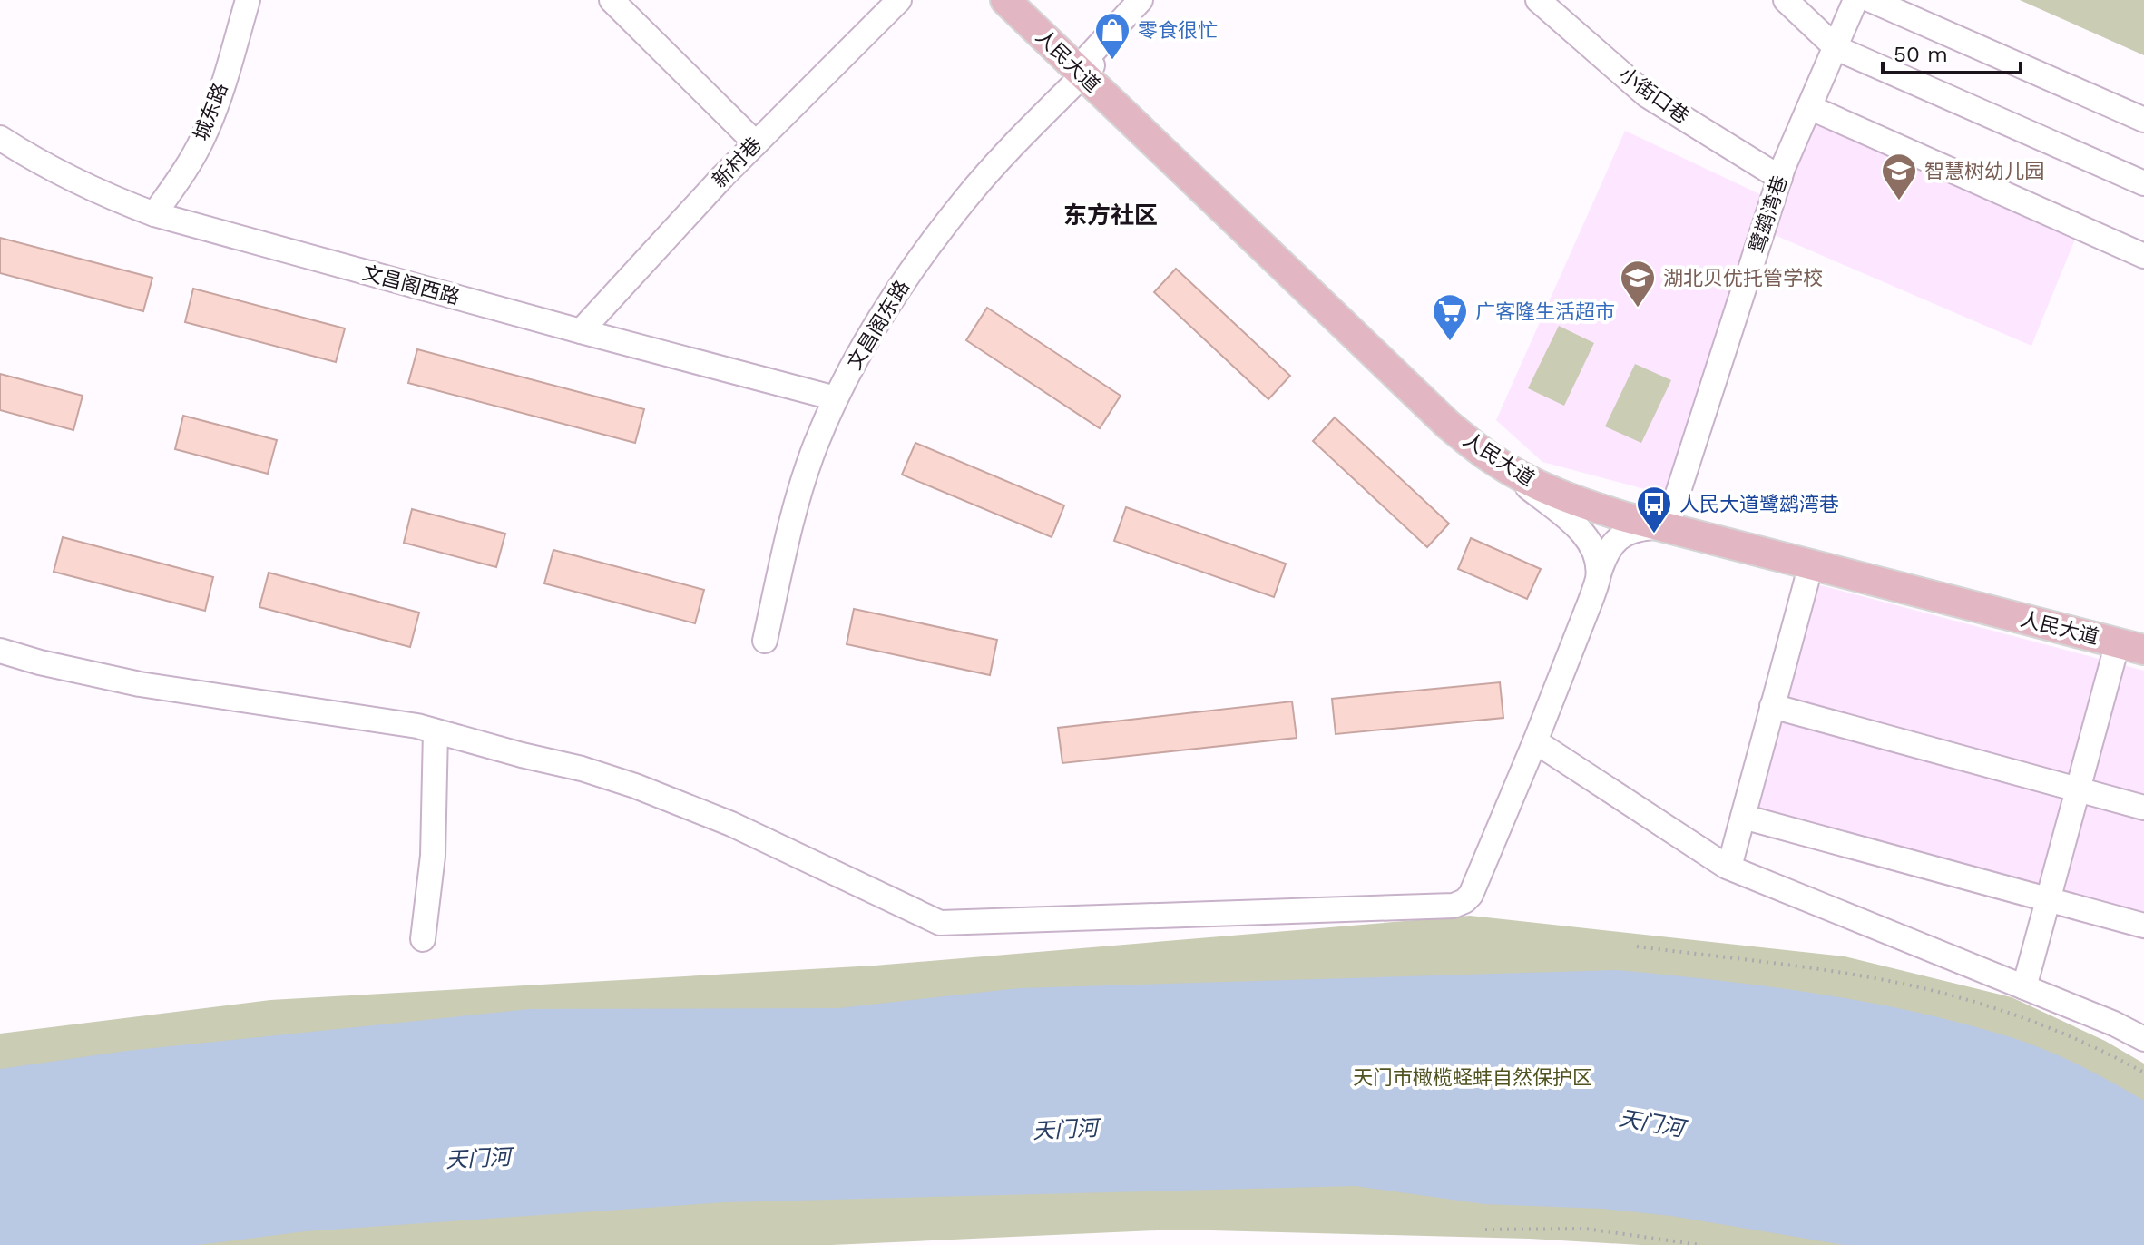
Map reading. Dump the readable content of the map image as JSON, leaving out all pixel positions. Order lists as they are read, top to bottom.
{
  "streets": {
    "main road": ["人民大道"],
    "street": [
      "小街口巷",
      "城东路",
      "新村巷",
      "鹭鹚湾巷",
      "文昌阁西路",
      "文昌阁东路"
    ]
  },
  "crossings": [
    ["人民大道", "鹭鹚湾巷"],
    ["人民大道", "文昌阁东路"],
    ["小街口巷", "鹭鹚湾巷"],
    ["城东路", "文昌阁西路"],
    ["新村巷", "文昌阁西路"],
    ["文昌阁西路", "文昌阁东路"]
  ],
  "districts": ["东方社区"],
  "water": ["天门河"],
  "parks": ["天门市橄榄蛏蚌自然保护区"],
  "places": {
    "shop": ["零食很忙"],
    "school or university": ["智慧树幼儿园", "湖北贝优托管学校"],
    "supermarket": ["广客隆生活超市"],
    "bus stop": ["人民大道鹭鹚湾巷"]
  },
  "scale_bar": "50 m"
}
